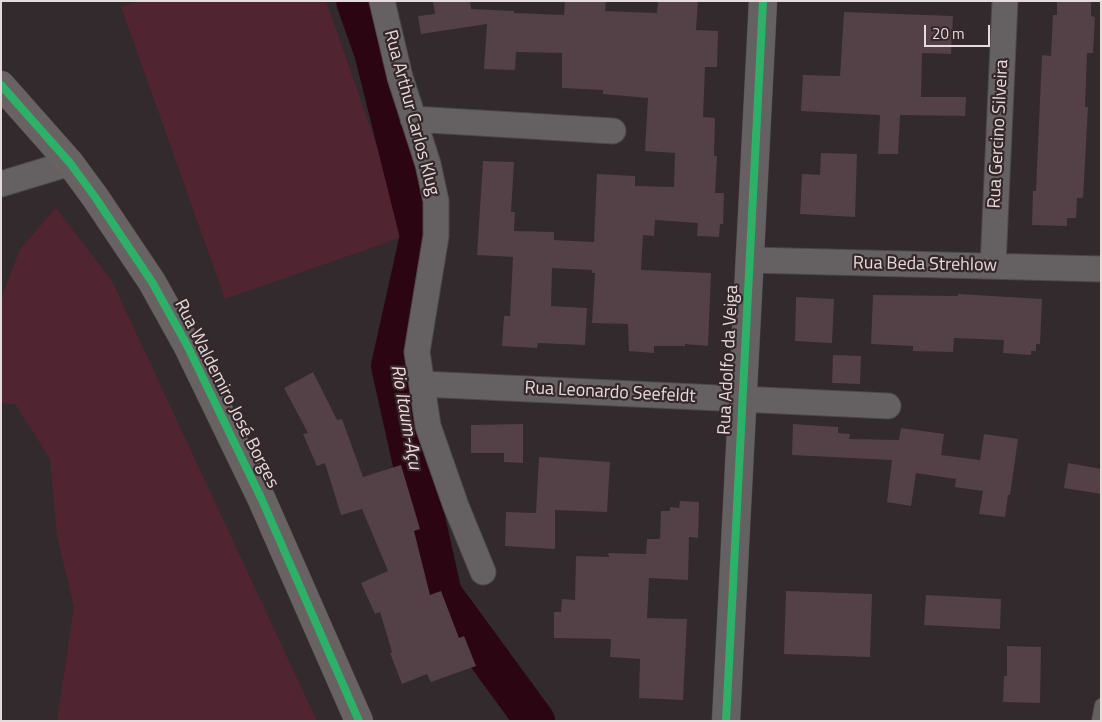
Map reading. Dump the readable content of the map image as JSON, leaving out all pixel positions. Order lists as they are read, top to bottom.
{
  "streets": {
    "main road": ["Rua Waldemiro José Borges"],
    "street": [
      "Rua Arthur Carlos Klug",
      "Rua Gercino Silveira",
      "Rua Beda Strehlow",
      "Rua Adolfo da Veiga",
      "Rua Leonardo Seefeldt"
    ]
  },
  "crossings": [
    ["Rua Arthur Carlos Klug", "Rua Leonardo Seefeldt"],
    ["Rua Gercino Silveira", "Rua Beda Strehlow"],
    ["Rua Beda Strehlow", "Rua Adolfo da Veiga"],
    ["Rua Adolfo da Veiga", "Rua Leonardo Seefeldt"]
  ],
  "water": ["Rio Itaum-Açu"],
  "scale_bar": "20 m"
}
